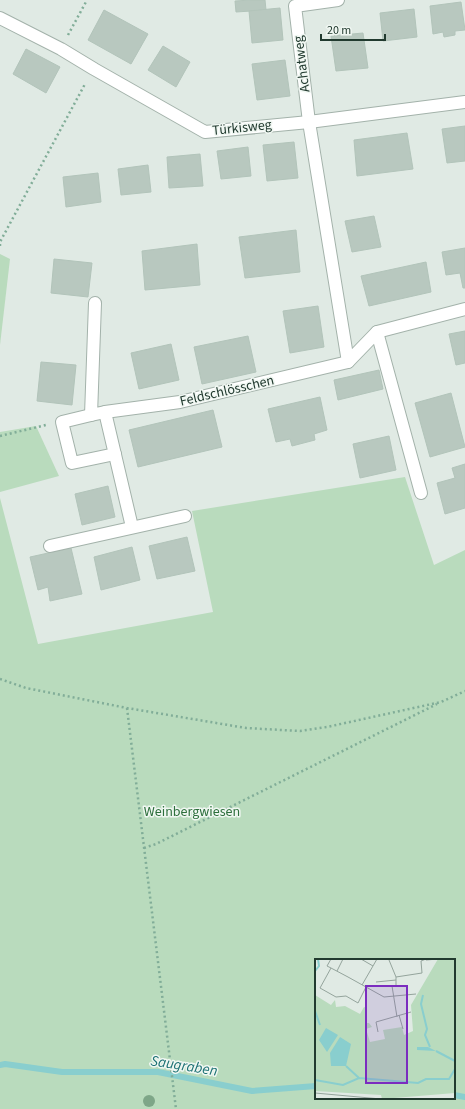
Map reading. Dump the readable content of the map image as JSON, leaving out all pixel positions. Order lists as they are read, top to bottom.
{
  "streets": {
    "street": ["Achatweg", "Türkisweg", "Feldschlösschen"]
  },
  "crossings": [
    ["Achatweg", "Türkisweg"]
  ],
  "water": ["Saugraben"],
  "parks": ["Weinbergwiesen"],
  "scale_bar": "20 m"
}
